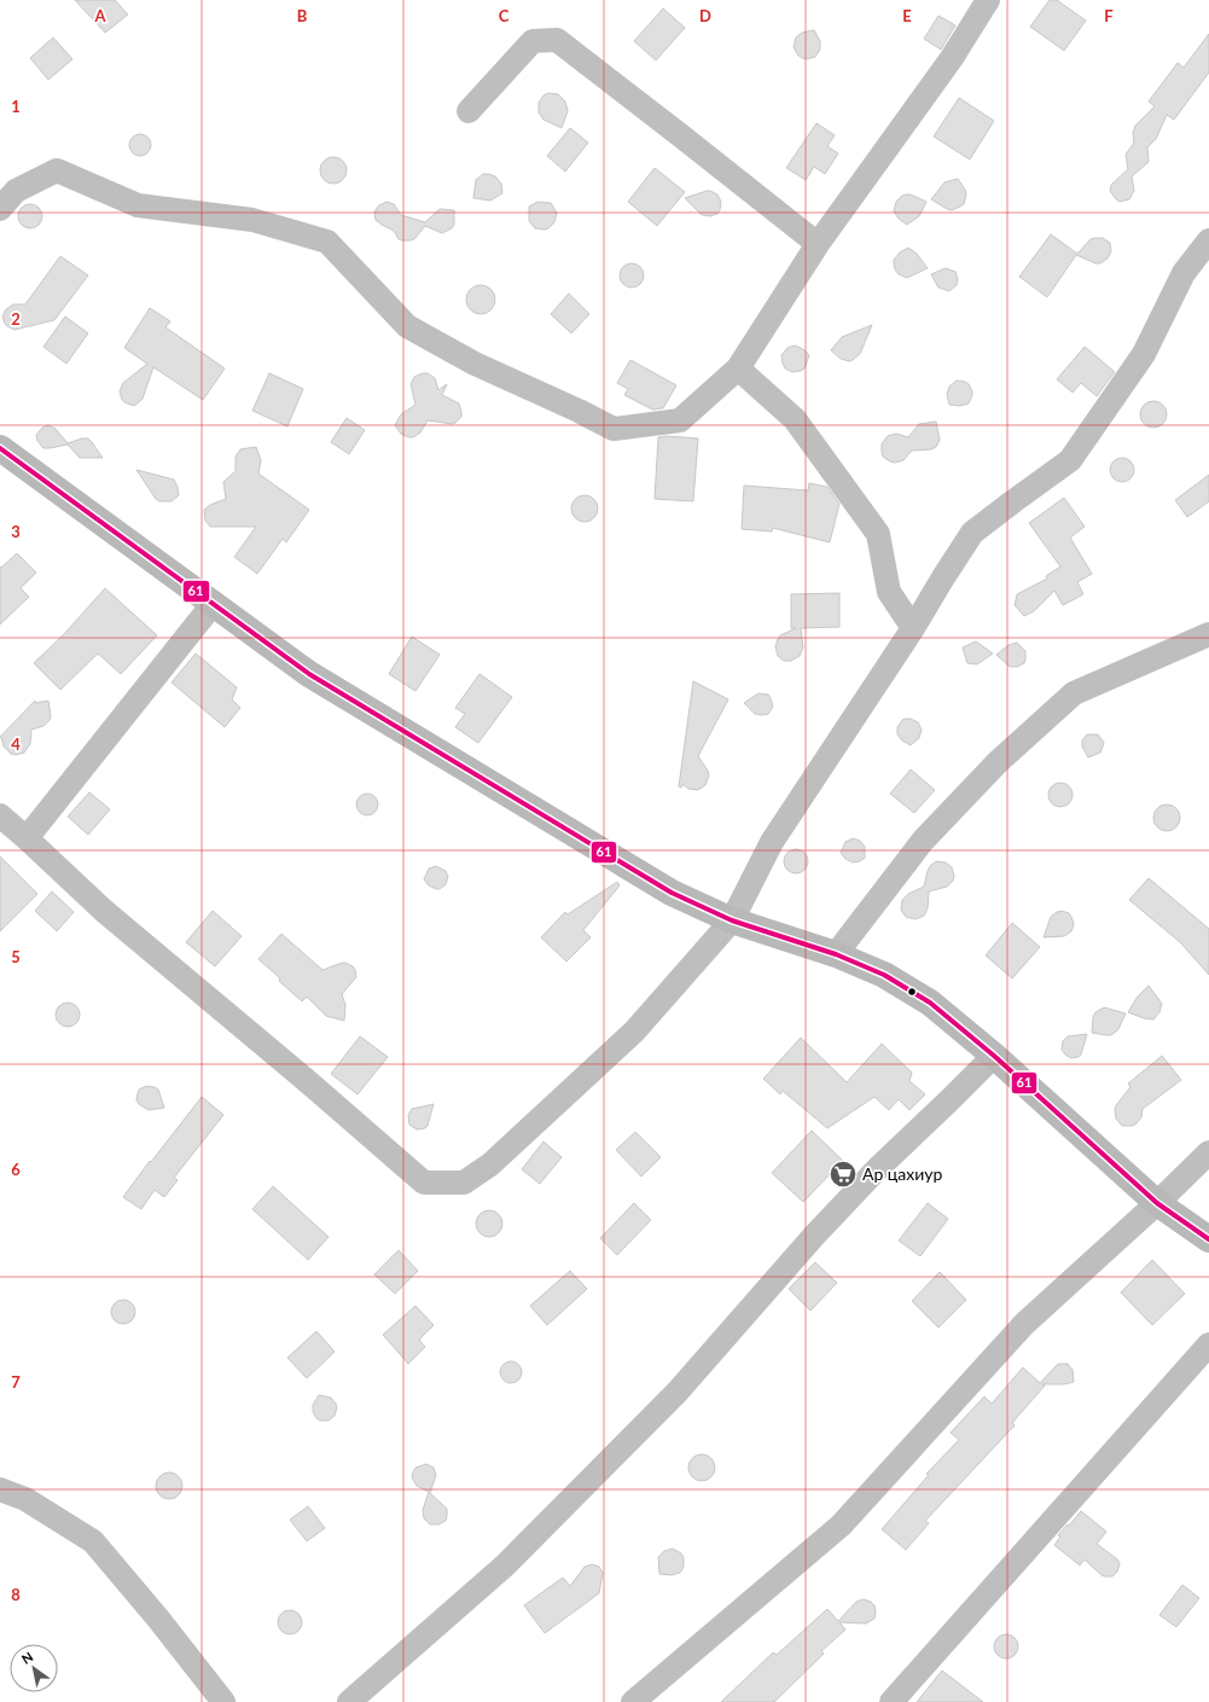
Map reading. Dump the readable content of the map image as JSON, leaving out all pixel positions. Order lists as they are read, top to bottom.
{
  "places": {
    "supermarket": ["Ар цахиур"]
  },
  "lines": ["transit line 61"],
  "north": "top left",
  "grid": {
    "columns": [
      "A",
      "B",
      "C",
      "D",
      "E",
      "F"
    ],
    "rows": [
      "1",
      "2",
      "3",
      "4",
      "5",
      "6",
      "7",
      "8"
    ]
  }
}
